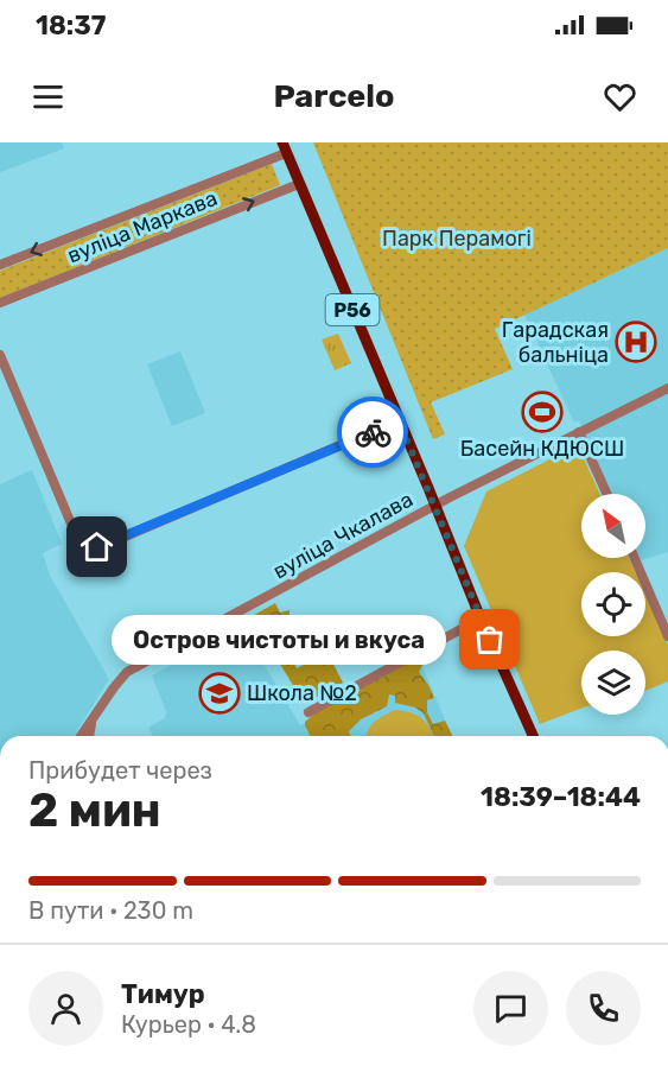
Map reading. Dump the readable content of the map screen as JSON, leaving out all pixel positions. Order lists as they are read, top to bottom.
{
  "streets": {
    "main road": ["Р56"],
    "street": ["вуліца Маркава", "вуліца Чкалава"]
  },
  "crossings": [
    ["вуліца Маркава", "Р56"],
    ["Р56", "вуліца Чкалава"]
  ],
  "parks": ["Парк Перамогі"],
  "places": {
    "hospital": ["Гарадская бальніца"],
    "sports": ["Басейн КДЮСШ"],
    "other": ["Остров чистоты и вкуса"],
    "school or university": ["Школа №2"]
  },
  "north": "top left",
  "page": {
    "status": "18:37",
    "header": "Parcelo",
    "bubble": "Остров чистоты и вкуса",
    "heading": ["2 мин", "Прибудет через", "18:39–18:44"],
    "panel": ["Тимур", "Курьер · 4.8"],
    "bar": "В пути · 230 m"
  }
}
